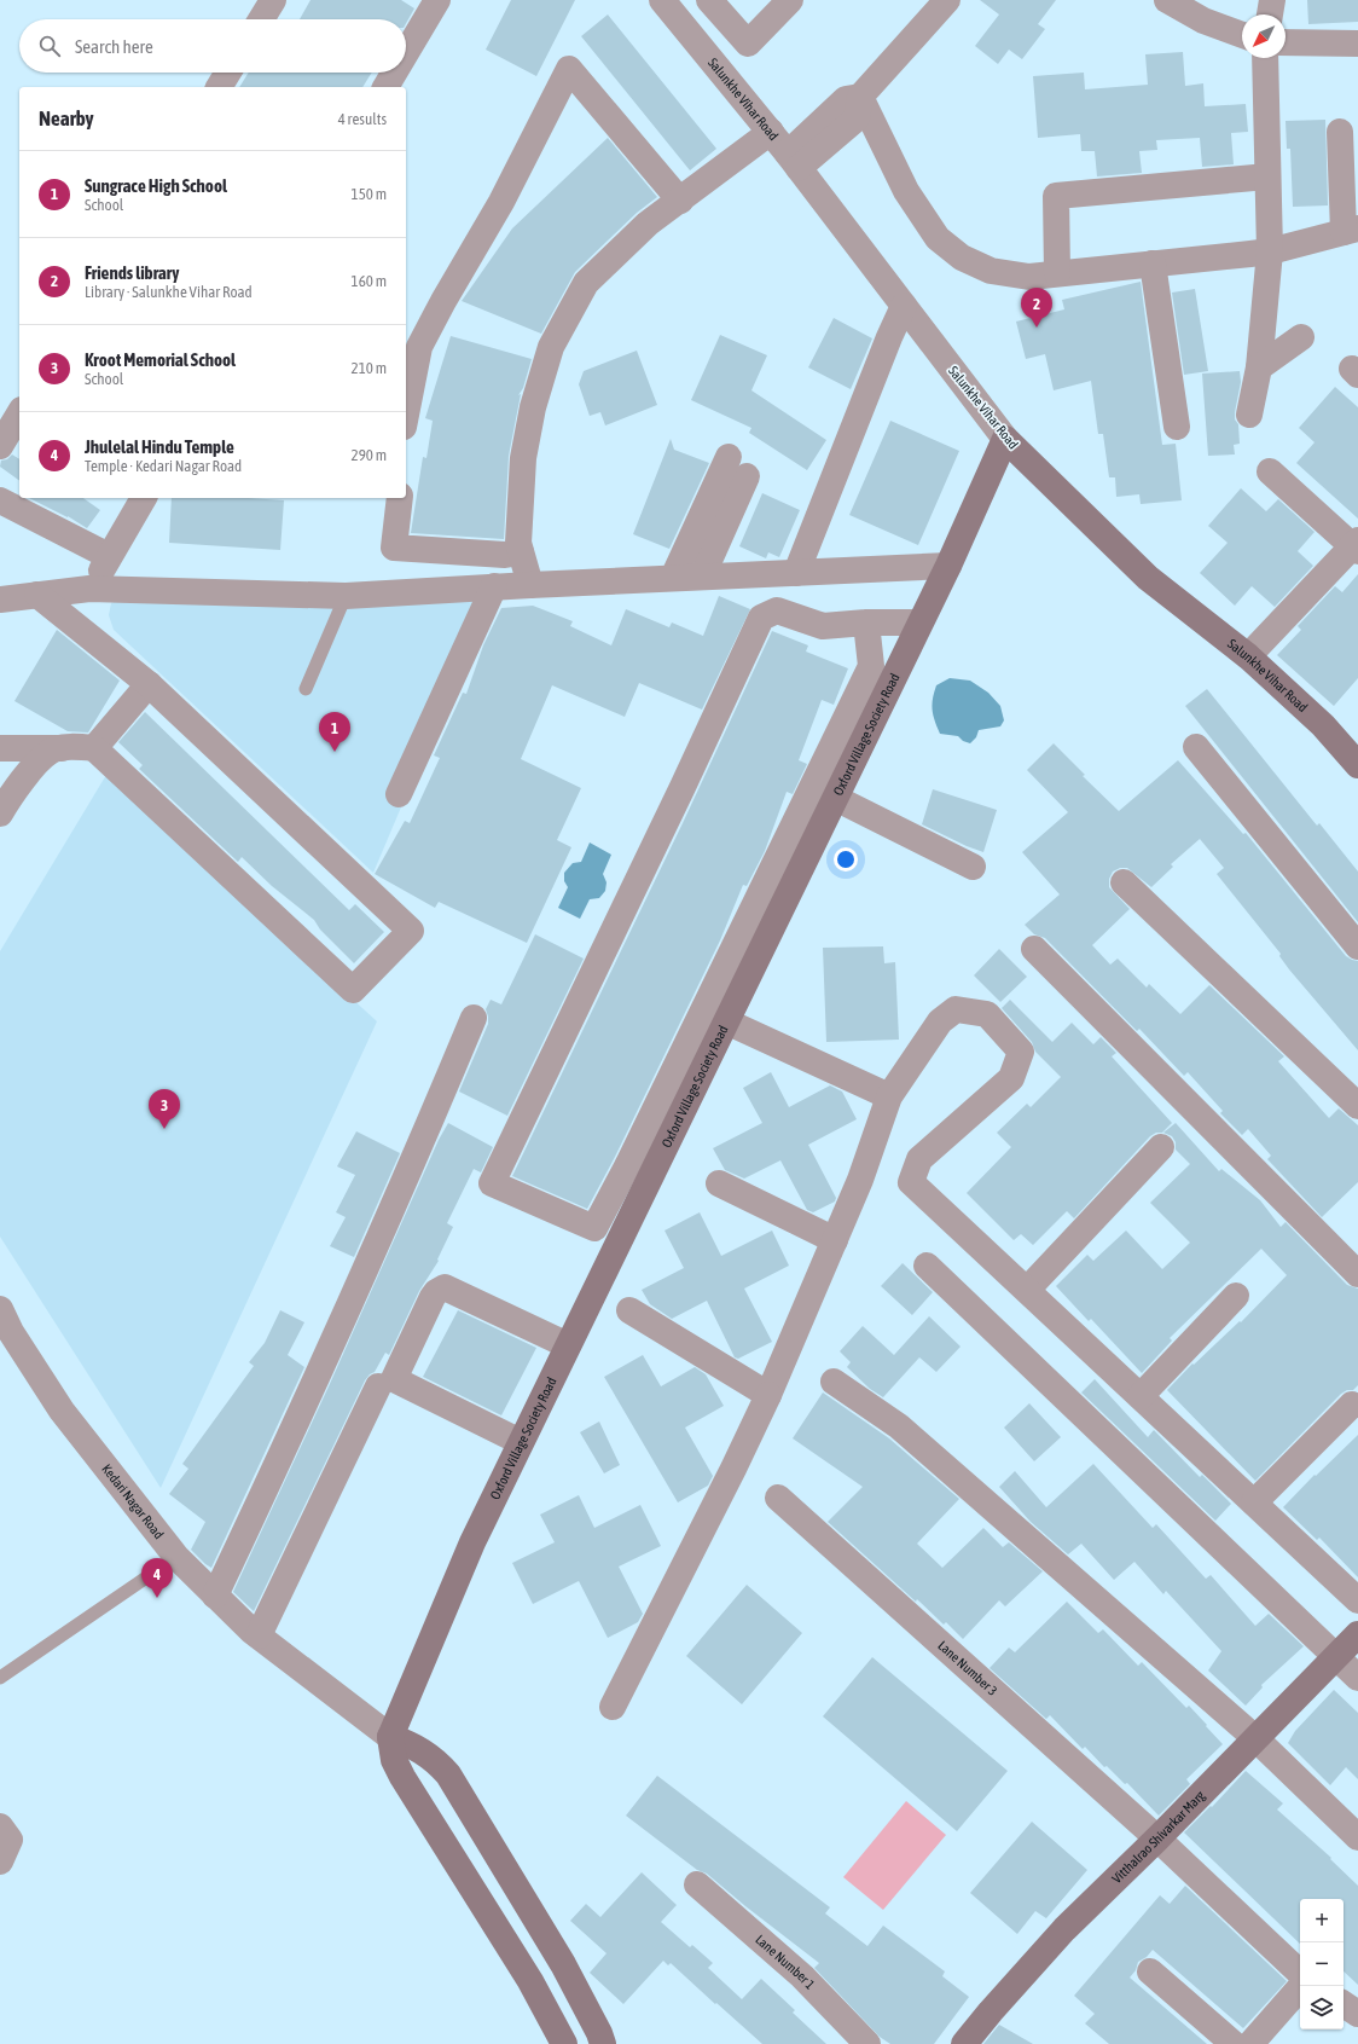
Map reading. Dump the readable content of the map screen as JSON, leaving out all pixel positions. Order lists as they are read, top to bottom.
{
  "streets": {
    "street": [
      "Salunkhe Vihar Road",
      "Oxford Village Society Road",
      "Kedari Nagar Road",
      "Lane Number 3",
      "Vitthalrao Shivarkar Marg",
      "Lane Number 1"
    ]
  },
  "crossings": [
    ["Salunkhe Vihar Road", "Oxford Village Society Road"],
    ["Oxford Village Society Road", "Kedari Nagar Road"],
    ["Lane Number 3", "Vitthalrao Shivarkar Marg"]
  ],
  "north": "bottom left",
  "page": {
    "search": "Search here",
    "heading": ["Nearby", "4 results"],
    "list": [
      {
        "mark": "1",
        "name": "Sungrace High School",
        "note": "School",
        "value": "150 m"
      },
      {
        "mark": "2",
        "name": "Friends library",
        "note": "Library · Salunkhe Vihar Road",
        "value": "160 m"
      },
      {
        "mark": "3",
        "name": "Kroot Memorial School",
        "note": "School",
        "value": "210 m"
      },
      {
        "mark": "4",
        "name": "Jhulelal Hindu Temple",
        "note": "Temple · Kedari Nagar Road",
        "value": "290 m"
      }
    ],
    "pins": [
      "2",
      "1",
      "3",
      "4"
    ],
    "map_buttons": ["+", "−"]
  }
}
